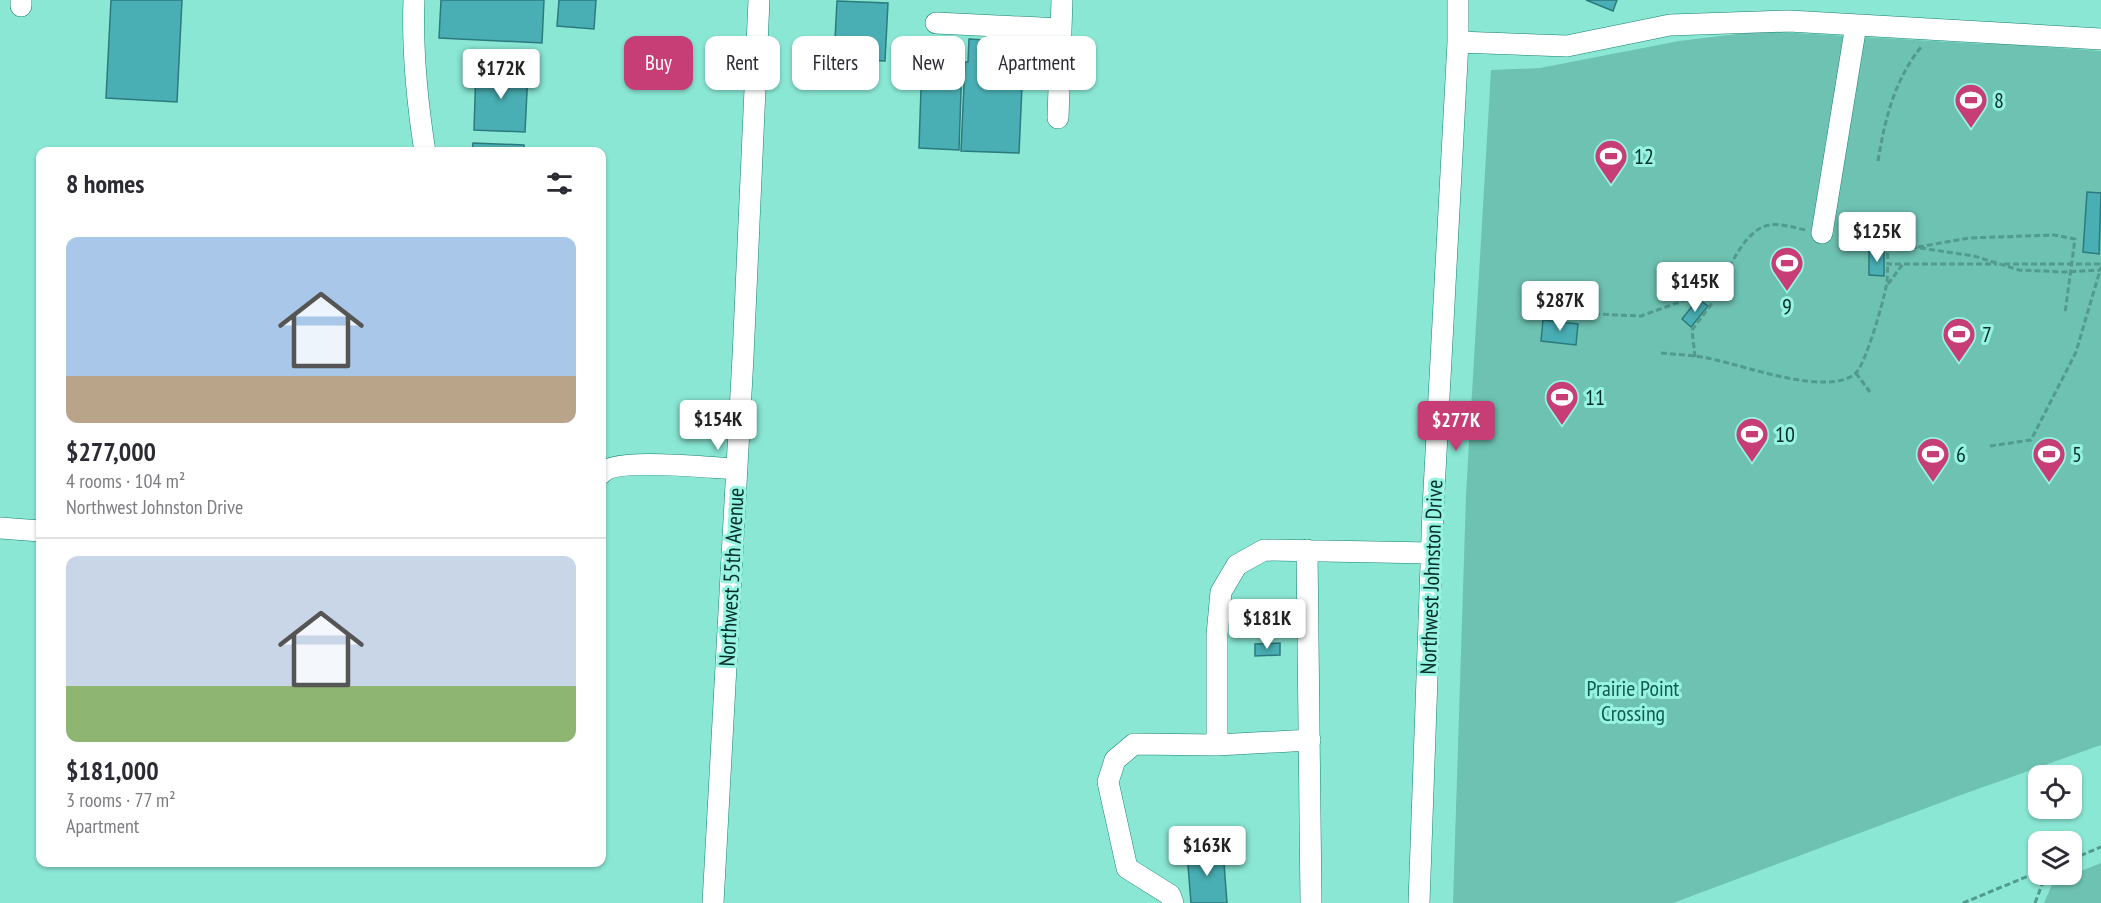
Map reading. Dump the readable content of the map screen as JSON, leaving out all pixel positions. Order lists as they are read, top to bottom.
{
  "streets": {
    "street": ["Northwest 55th Avenue", "Northwest Johnston Drive"]
  },
  "parks": ["Prairie Point Crossing"],
  "places": {
    "sports": [
      "8",
      "12",
      "9",
      "7",
      "11",
      "10",
      "6",
      "5"
    ]
  },
  "page": {
    "chip": [
      "Buy",
      "Rent",
      "Filters",
      "New",
      "Apartment"
    ],
    "price": [
      "$172K",
      "$125K",
      "$145K",
      "$287K",
      "$154K",
      "$277K",
      "$181K",
      "$163K"
    ],
    "heading": "8 homes",
    "list": [
      {
        "name": "$277,000",
        "note": "4 rooms · 104 m² · Northwest Johnston Drive"
      },
      {
        "name": "$181,000",
        "note": "3 rooms · 77 m² · Apartment"
      }
    ]
  }
}
